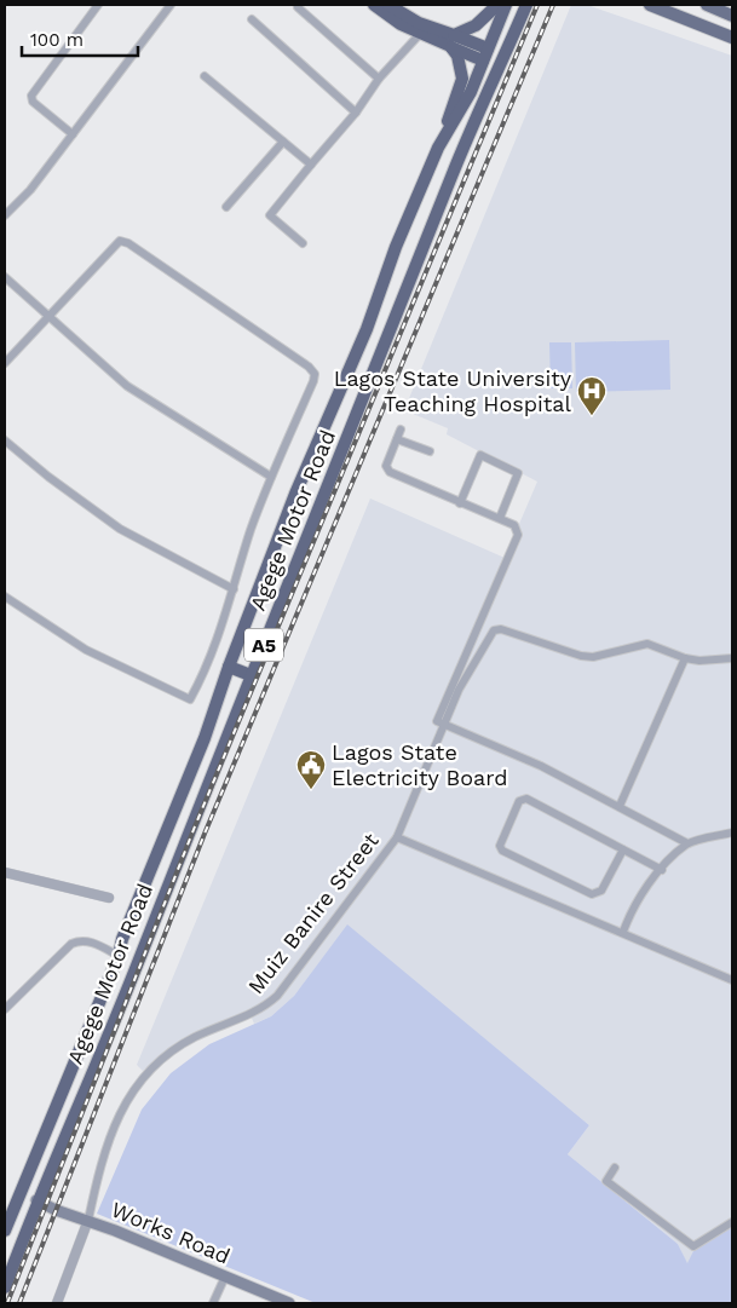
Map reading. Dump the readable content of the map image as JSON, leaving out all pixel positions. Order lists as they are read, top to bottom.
{
  "streets": {
    "highway": ["Agege Motor Road", "A5"],
    "main road": ["Works Road"],
    "street": ["Muiz Banire Street"]
  },
  "crossings": [
    ["Agege Motor Road", "Works Road"],
    ["Muiz Banire Street", "Works Road"]
  ],
  "places": {
    "hospital": ["Lagos State University Teaching Hospital"],
    "public building": ["Lagos State Electricity Board"]
  },
  "scale_bar": "100 m"
}
